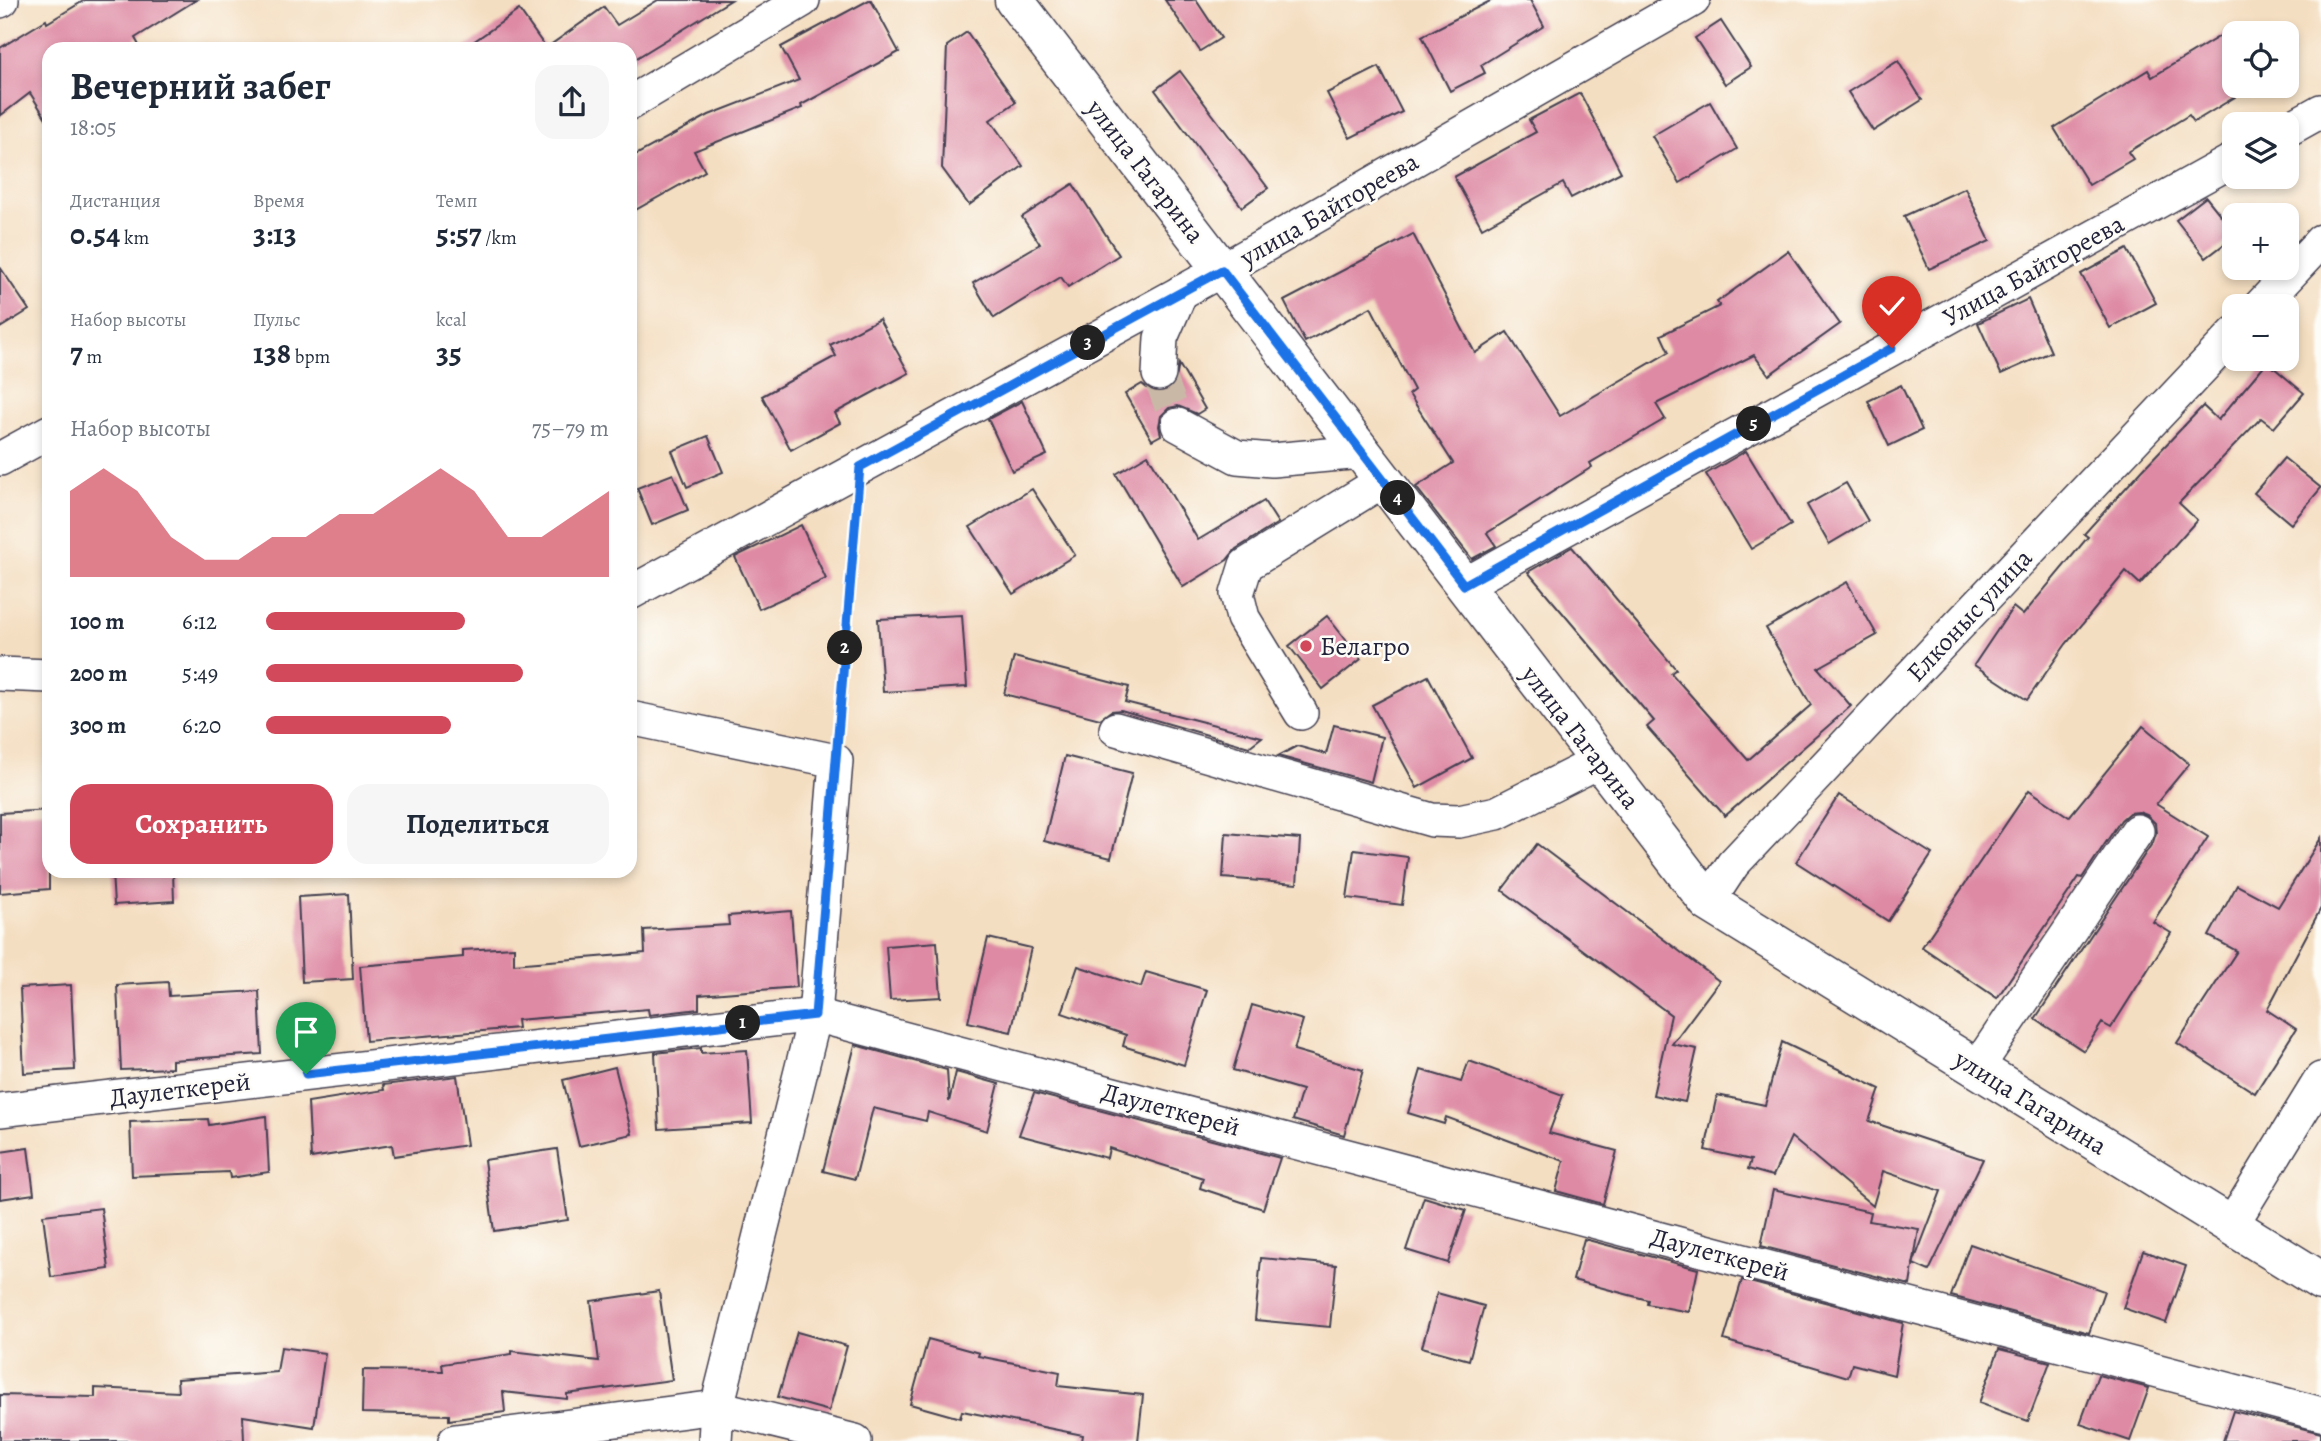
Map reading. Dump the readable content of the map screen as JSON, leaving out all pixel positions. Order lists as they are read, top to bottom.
{
  "streets": {
    "main road": ["улица Гагарина"],
    "street": [
      "улица Байтореева",
      "Улица Байтореева",
      "Елконыс улица",
      "Даулеткерей"
    ]
  },
  "crossings": [
    ["улица Гагарина", "улица Байтореева"],
    ["улица Гагарина", "Улица Байтореева"],
    ["улица Гагарина", "Елконыс улица"]
  ],
  "places": ["Белагро"],
  "page": {
    "map_buttons": ["+", "−"],
    "heading": ["Вечерний забег", "18:05"],
    "stats": [
      ["Дистанция", "0.54 km"],
      ["Время", "3:13"],
      ["Темп", "5:57 /km"],
      ["Набор высоты", "7 m"],
      ["Пульс", "138 bpm"],
      ["kcal", "35"]
    ],
    "pins": [
      "3",
      "5",
      "4",
      "2",
      "1"
    ],
    "chart": ["Набор высоты", "75–79 m"],
    "list": [
      {
        "name": "100 m",
        "note": "6:12"
      },
      {
        "name": "200 m",
        "note": "5:49"
      },
      {
        "name": "300 m",
        "note": "6:20"
      }
    ],
    "buttons": ["Сохранить", "Поделиться"]
  }
}
